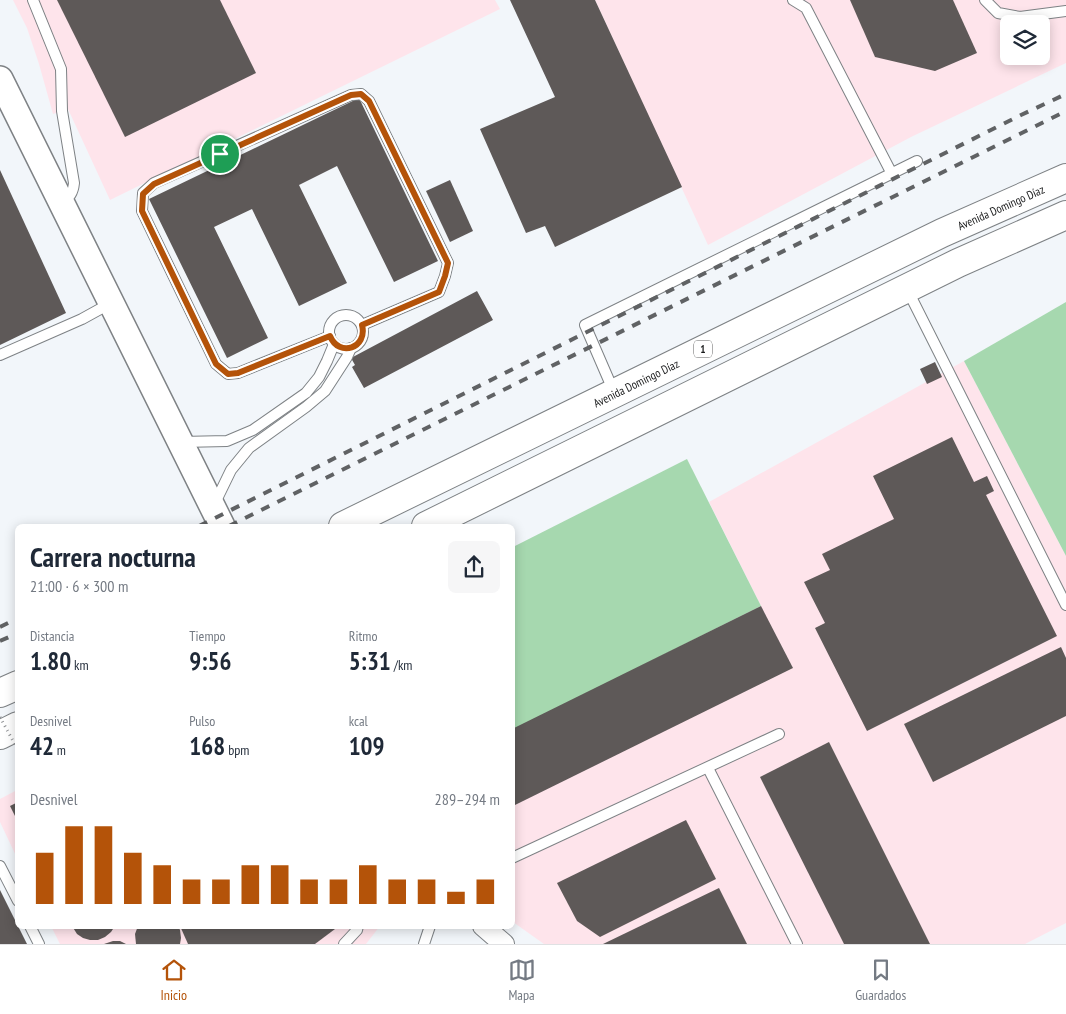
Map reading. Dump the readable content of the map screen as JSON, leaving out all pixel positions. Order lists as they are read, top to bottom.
{
  "streets": {
    "main road": ["Avenida Domingo Díaz", "1"]
  },
  "page": {
    "heading": ["Carrera nocturna", "21:00 · 6 × 300 m"],
    "stats": [
      ["Distancia", "1.80 km"],
      ["Tiempo", "9:56"],
      ["Ritmo", "5:31 /km"],
      ["Desnivel", "42 m"],
      ["Pulso", "168 bpm"],
      ["kcal", "109"]
    ],
    "chart": ["Desnivel", "289–294 m"],
    "tabs": ["Inicio", "Mapa", "Guardados"]
  }
}
